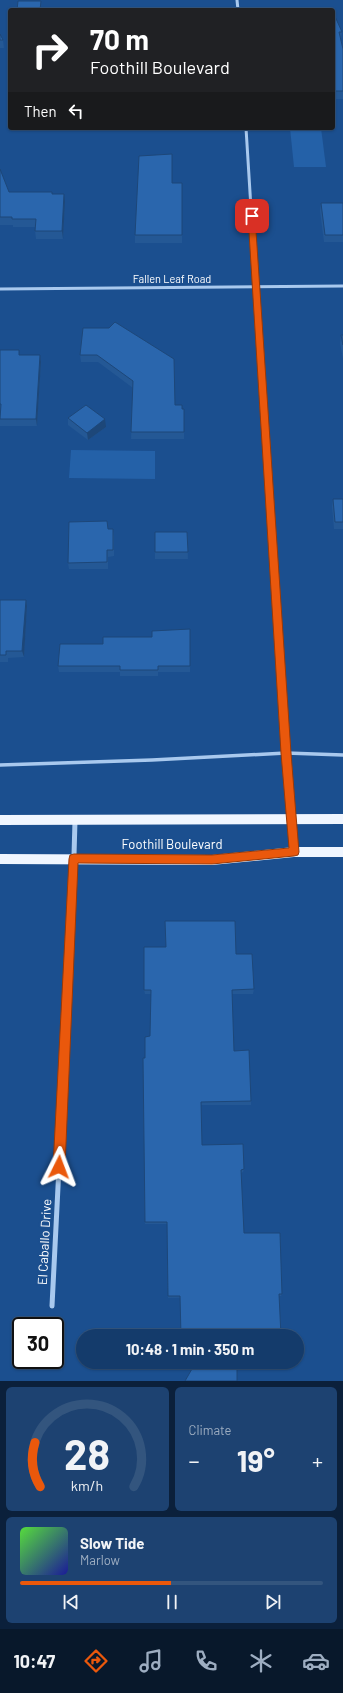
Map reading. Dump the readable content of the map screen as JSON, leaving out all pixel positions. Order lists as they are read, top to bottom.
{
  "streets": {
    "main road": ["Foothill Boulevard"],
    "street": ["Fallen Leaf Road", "El Caballo Drive"]
  },
  "crossings": [
    ["Foothill Boulevard", "El Caballo Drive"]
  ],
  "page": {
    "turn": ["70 m", "Foothill Boulevard"],
    "then": "Then",
    "limit": "30",
    "trip": "10:48 · 1 min · 350 m",
    "tile": "Climate",
    "heat": ["−", "19°", "+"],
    "song": ["Slow Tide", "Marlow"],
    "tabs": "10:47",
    "gauge": ["28", "km/h"]
  }
}
